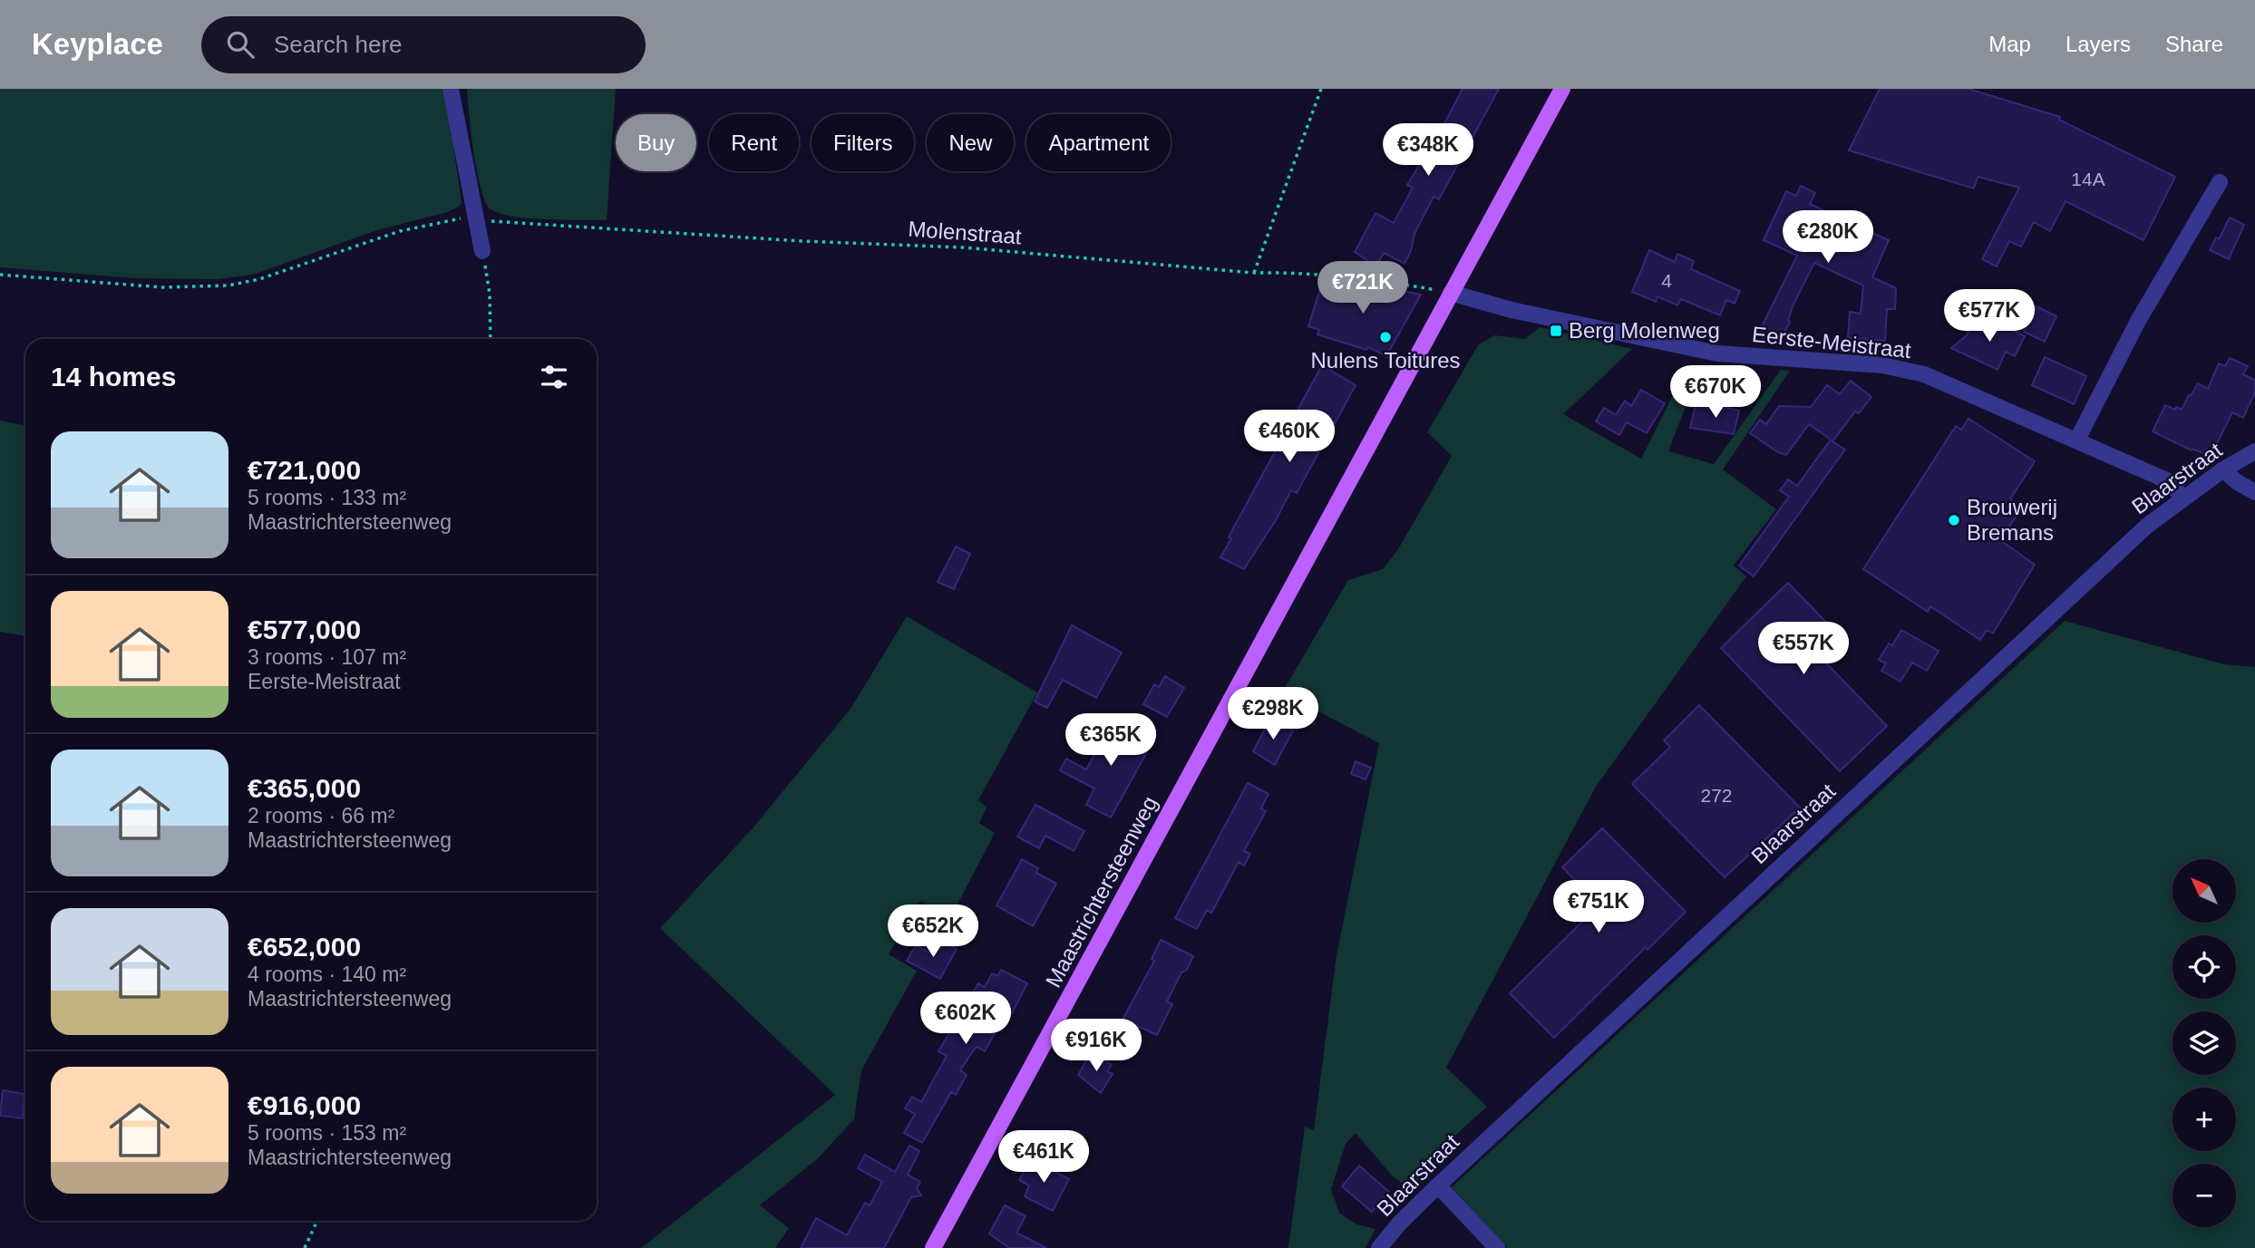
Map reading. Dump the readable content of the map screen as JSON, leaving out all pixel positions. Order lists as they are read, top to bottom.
{
  "streets": {
    "main road": ["Maastrichtersteenweg"],
    "street": ["Eerste-Meistraat", "Blaarstraat"],
    "path": ["Molenstraat"]
  },
  "crossings": [
    ["Molenstraat", "Eerste-Meistraat"],
    ["Molenstraat", "Maastrichtersteenweg"],
    ["Eerste-Meistraat", "Blaarstraat"],
    ["Eerste-Meistraat", "Maastrichtersteenweg"]
  ],
  "places": {
    "transit": ["Berg Molenweg"],
    "other": ["Nulens Toitures", "Brouwerij Bremans"]
  },
  "house_numbers": ["14A", "4", "272"],
  "north": "top left",
  "page": {
    "header": "Keyplace",
    "search": "Search here",
    "nav": ["Map", "Layers", "Share"],
    "chip": [
      "Buy",
      "Rent",
      "Filters",
      "New",
      "Apartment"
    ],
    "price": [
      "€348K",
      "€280K",
      "€721K",
      "€577K",
      "€670K",
      "€460K",
      "€557K",
      "€298K",
      "€365K",
      "€751K",
      "€652K",
      "€602K",
      "€916K",
      "€461K"
    ],
    "heading": "14 homes",
    "list": [
      {
        "name": "€721,000",
        "note": "5 rooms · 133 m² · Maastrichtersteenweg"
      },
      {
        "name": "€577,000",
        "note": "3 rooms · 107 m² · Eerste-Meistraat"
      },
      {
        "name": "€365,000",
        "note": "2 rooms · 66 m² · Maastrichtersteenweg"
      },
      {
        "name": "€652,000",
        "note": "4 rooms · 140 m² · Maastrichtersteenweg"
      },
      {
        "name": "€916,000",
        "note": "5 rooms · 153 m² · Maastrichtersteenweg"
      }
    ],
    "map_buttons": ["+", "−"]
  }
}
